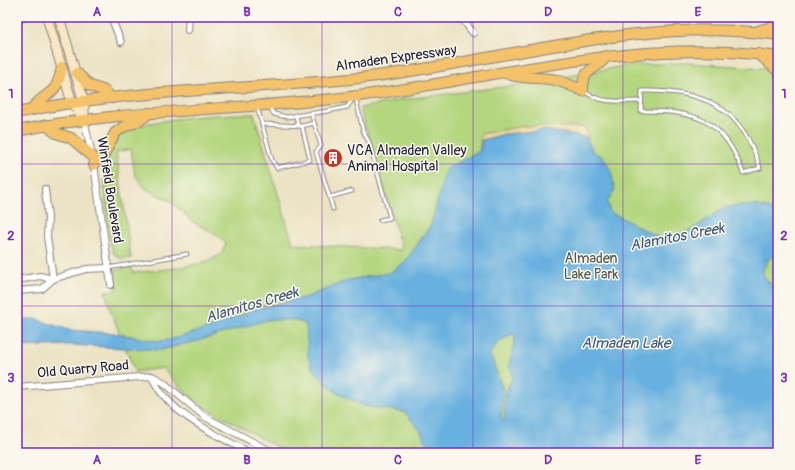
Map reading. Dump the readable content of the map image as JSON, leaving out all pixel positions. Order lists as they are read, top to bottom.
{
  "streets": {
    "main road": ["Almaden Expressway"],
    "street": ["Winfield Boulevard", "Old Quarry Road"]
  },
  "crossings": [
    ["Almaden Expressway", "Winfield Boulevard"]
  ],
  "water": ["Alamitos Creek", "Almaden Lake"],
  "parks": ["Almaden Lake Park"],
  "places": {
    "building": ["VCA Almaden Valley Animal Hospital"]
  },
  "grid": {
    "columns": [
      "A",
      "B",
      "C",
      "D",
      "E"
    ],
    "rows": ["1", "2", "3"]
  }
}
